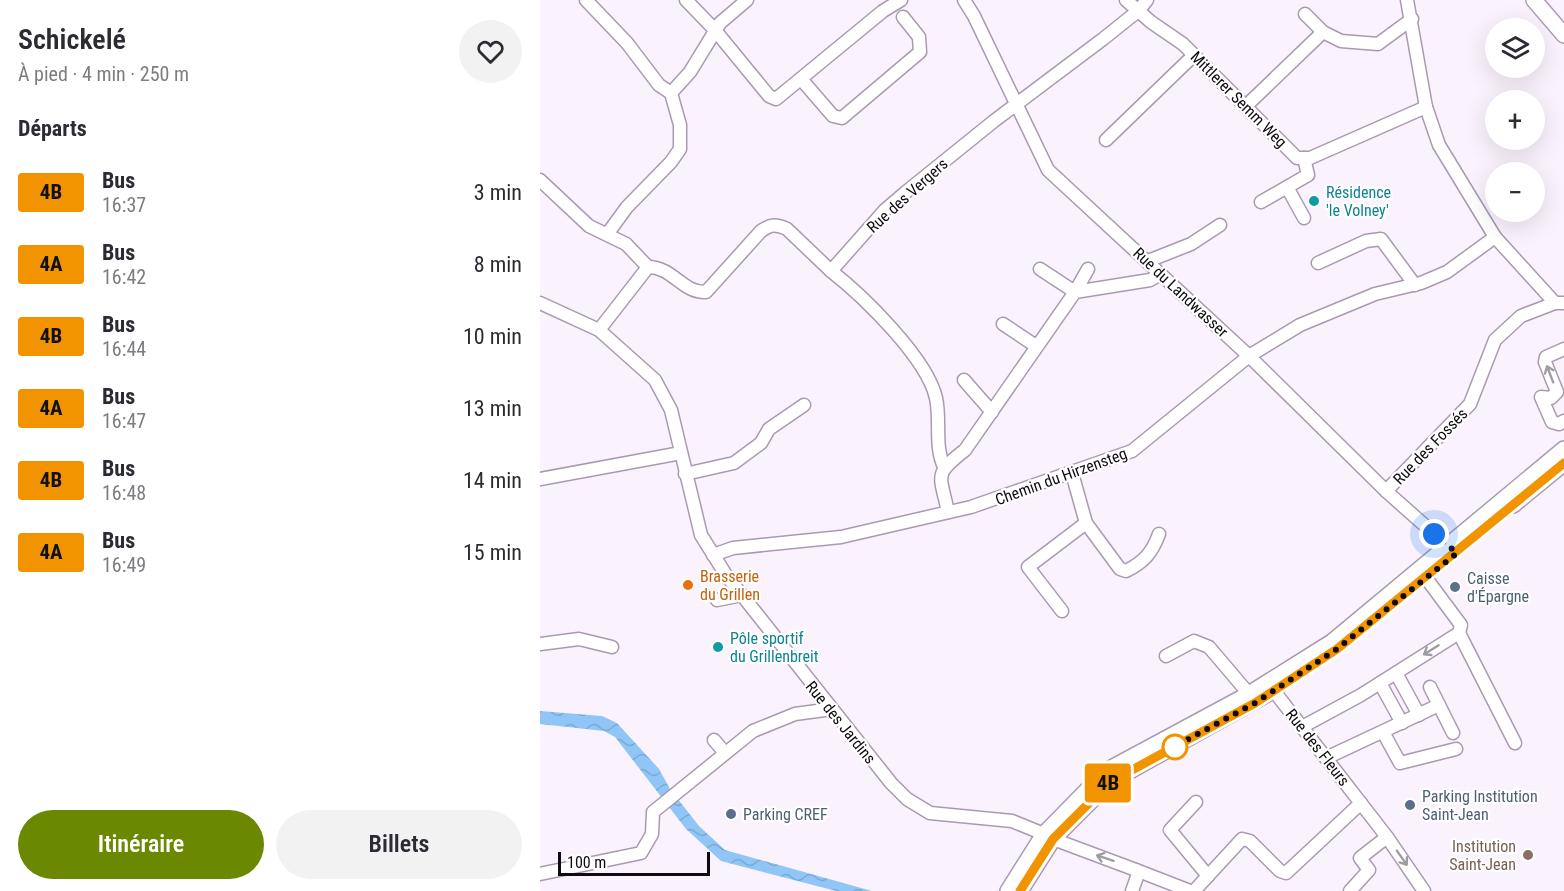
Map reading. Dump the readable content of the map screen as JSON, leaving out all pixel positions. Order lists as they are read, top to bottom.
{
  "streets": {
    "street": [
      "Mittlerer Semm Weg",
      "Rue des Vergers",
      "Rue du Landwasser",
      "Rue des Fossés",
      "Chemin du Hirzensteg",
      "Rue des Jardins",
      "Rue des Fleurs"
    ]
  },
  "crossings": [
    ["Mittlerer Semm Weg", "Rue des Vergers"],
    ["Rue des Vergers", "Rue du Landwasser"],
    ["Rue du Landwasser", "Rue des Fossés"],
    ["Rue du Landwasser", "Chemin du Hirzensteg"],
    ["Chemin du Hirzensteg", "Rue des Jardins"]
  ],
  "places": [
    "Résidence 'le Volney'",
    "Brasserie du Grillen",
    "Caisse d'Épargne",
    "Pôle sportif du Grillenbreit",
    "Parking Institution Saint-Jean",
    "Parking CREF",
    "Institution Saint-Jean"
  ],
  "lines": ["bus line 4B"],
  "scale_bar": "100 m",
  "page": {
    "heading": [
      ["Schickelé", "À pied · 4 min · 250 m"],
      "Départs"
    ],
    "on_map": "4B",
    "map_buttons": ["+", "−"],
    "list": [
      {
        "mark": "4B",
        "name": "Bus",
        "note": "16:37",
        "value": "3 min"
      },
      {
        "mark": "4A",
        "name": "Bus",
        "note": "16:42",
        "value": "8 min"
      },
      {
        "mark": "4B",
        "name": "Bus",
        "note": "16:44",
        "value": "10 min"
      },
      {
        "mark": "4A",
        "name": "Bus",
        "note": "16:47",
        "value": "13 min"
      },
      {
        "mark": "4B",
        "name": "Bus",
        "note": "16:48",
        "value": "14 min"
      },
      {
        "mark": "4A",
        "name": "Bus",
        "note": "16:49",
        "value": "15 min"
      }
    ],
    "buttons": ["Itinéraire", "Billets"],
    "scale": "100 m"
  }
}
